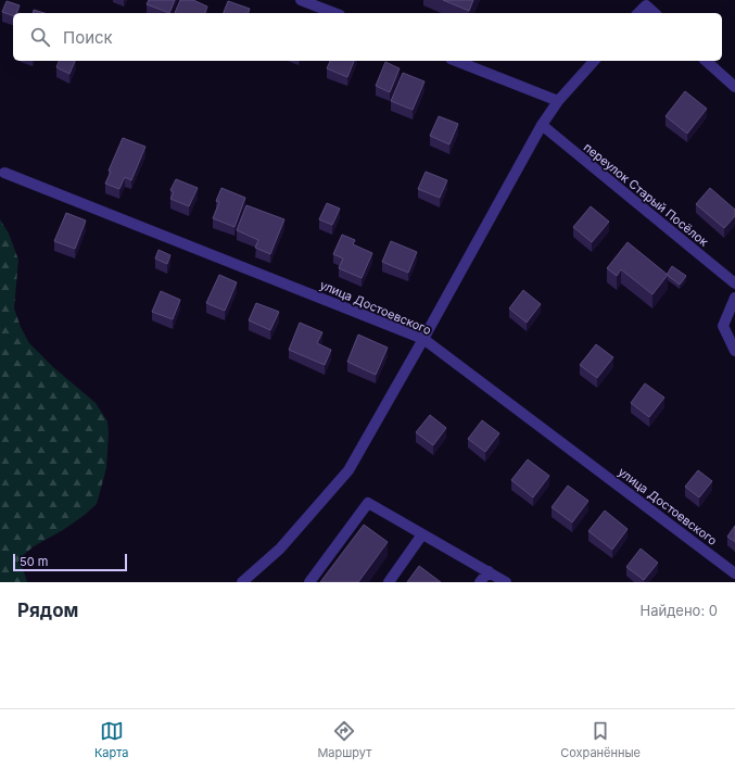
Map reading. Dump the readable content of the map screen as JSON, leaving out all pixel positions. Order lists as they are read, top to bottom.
{
  "streets": {
    "street": ["переулок Старый Посёлок", "улица Достоевского"]
  },
  "scale_bar": "50 m",
  "page": {
    "search": "Поиск",
    "scale": "50 m",
    "heading": ["Рядом", "Найдено: 0"],
    "nav": ["Карта", "Маршрут", "Сохранённые"]
  }
}
